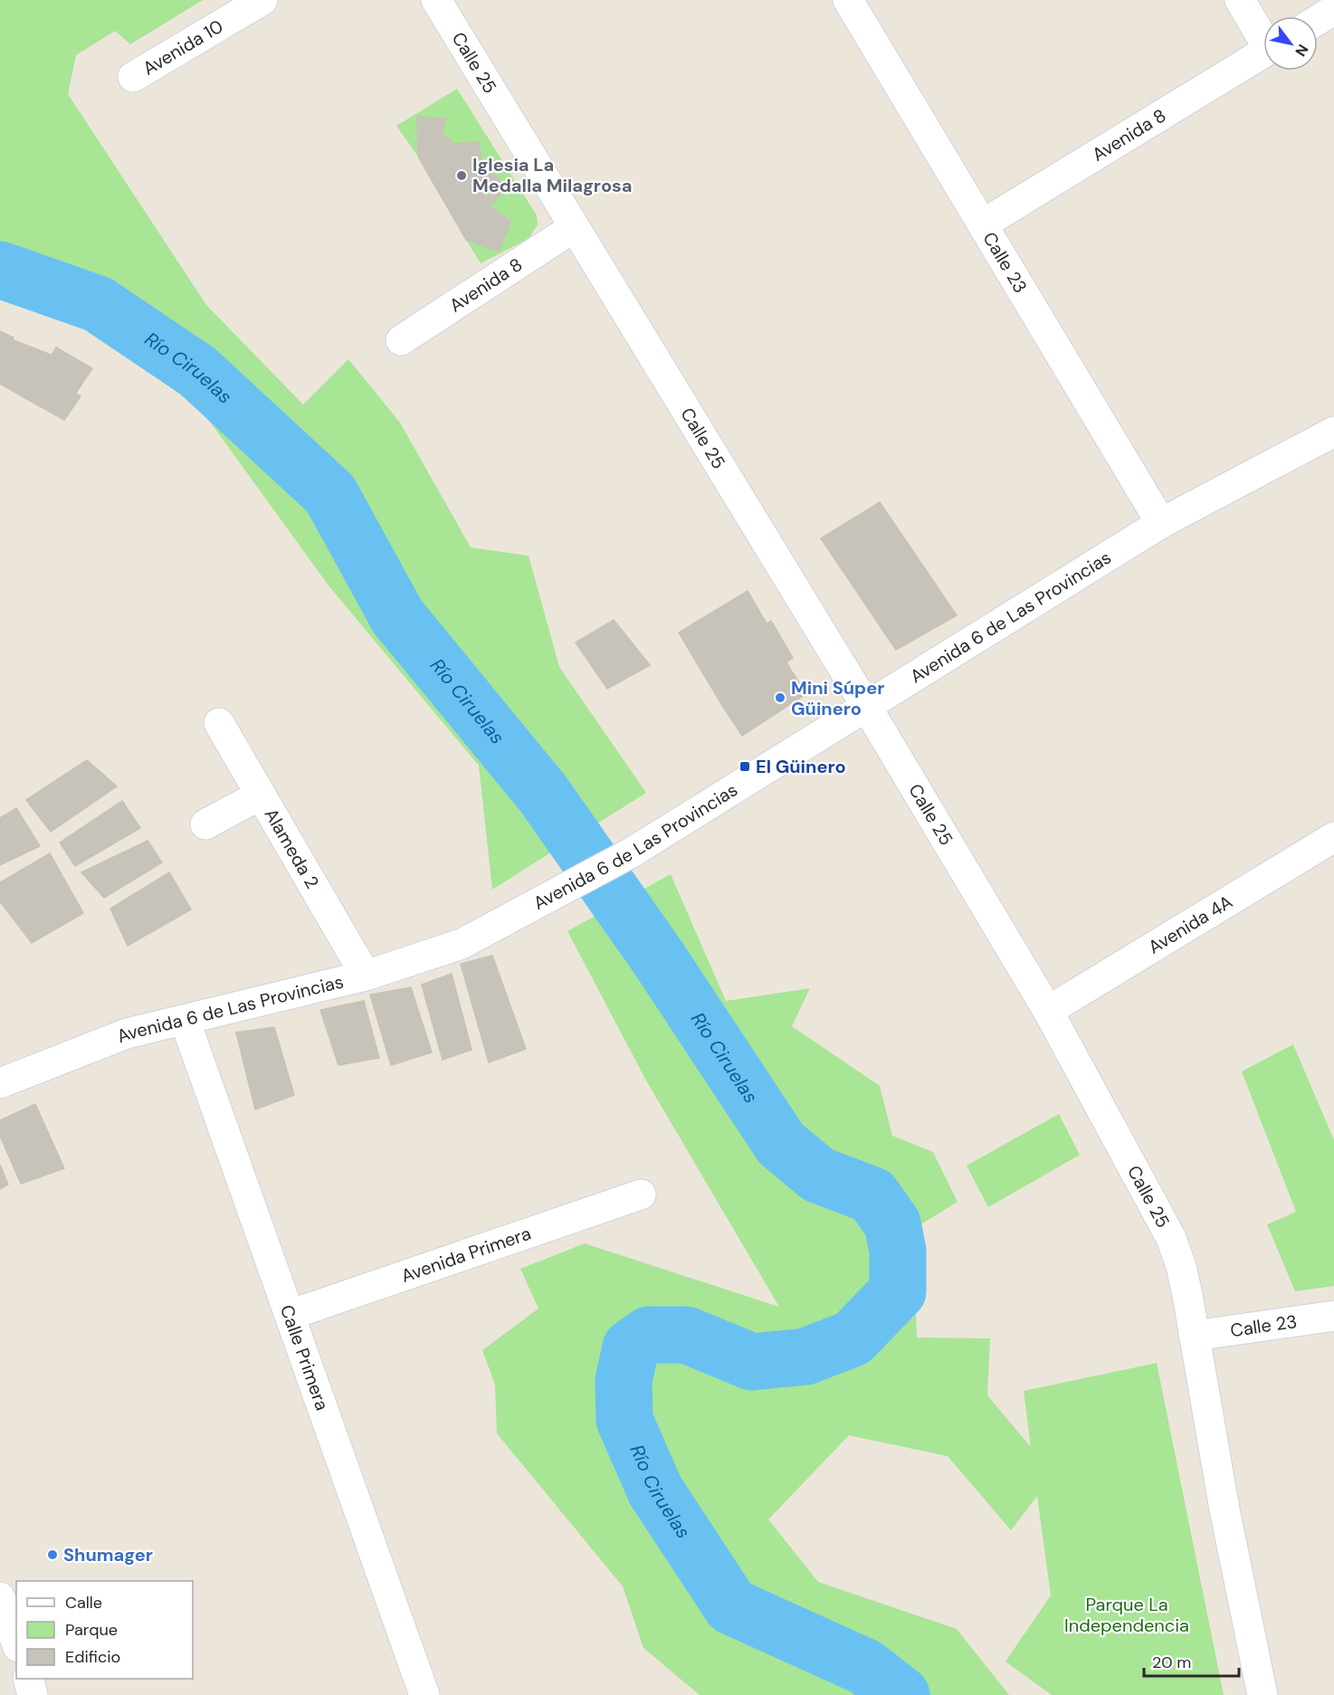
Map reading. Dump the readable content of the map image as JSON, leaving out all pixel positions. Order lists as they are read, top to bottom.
{
  "streets": {
    "street": [
      "Avenida 10",
      "Calle 25",
      "Avenida 8",
      "Calle 23",
      "Avenida 6 de Las Provincias",
      "Alameda 2",
      "Avenida 4A",
      "Avenida Primera",
      "Calle Primera"
    ]
  },
  "crossings": [
    ["Calle 25", "Avenida 8"],
    ["Calle 25", "Calle 23"],
    ["Calle 25", "Avenida 6 de Las Provincias"],
    ["Calle 25", "Avenida 4A"],
    ["Avenida 8", "Calle 23"],
    ["Calle 23", "Avenida 6 de Las Provincias"],
    ["Avenida 6 de Las Provincias", "Alameda 2"],
    ["Avenida 6 de Las Provincias", "Calle Primera"],
    ["Avenida Primera", "Calle Primera"]
  ],
  "water": ["Río Ciruelas"],
  "parks": ["Parque La Independencia"],
  "places": {
    "other": ["Iglesia La Medalla Milagrosa", "Mini Súper Güinero", "Shumager"],
    "transit": ["El Güinero"]
  },
  "legend": ["Calle", "Parque", "Edificio"],
  "scale_bar": "20 m",
  "north": "bottom right"
}
